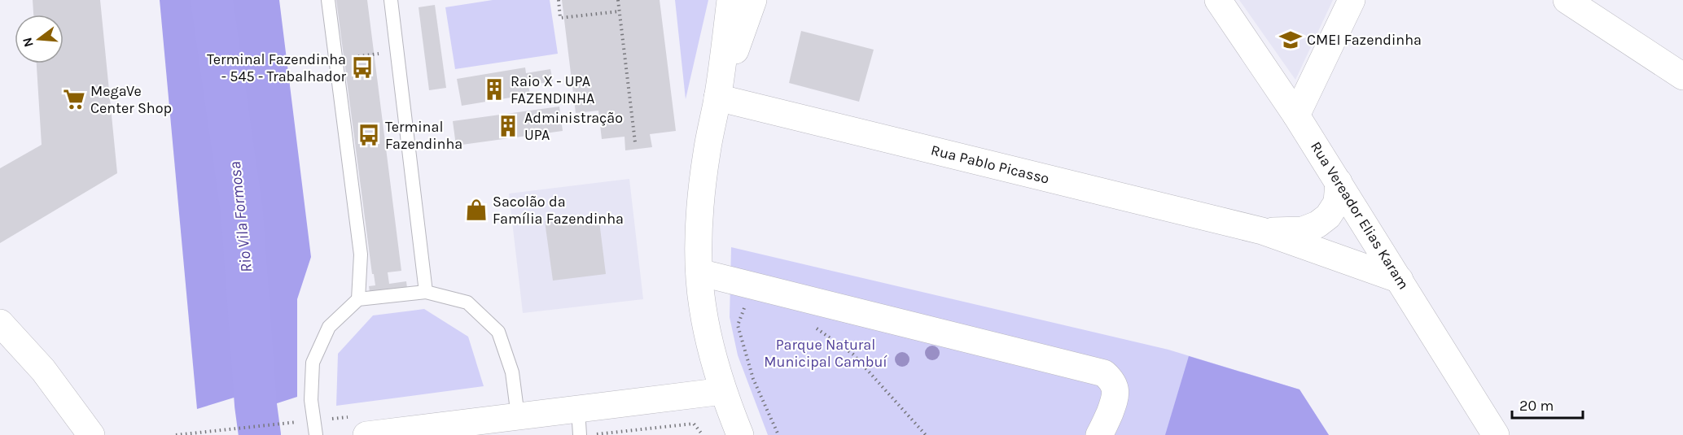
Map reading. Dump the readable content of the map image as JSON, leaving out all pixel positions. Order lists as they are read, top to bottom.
{
  "streets": {
    "street": ["Rua Pablo Picasso", "Rua Vereador Elias Karam"]
  },
  "crossings": [
    ["Rua Pablo Picasso", "Rua Vereador Elias Karam"]
  ],
  "water": ["Rio Vila Formosa"],
  "parks": ["Parque Natural Municipal Cambuí"],
  "places": {
    "school or university": ["CMEI Fazendinha"],
    "bus stop": ["Terminal Fazendinha - 545 - Trabalhador", "Terminal Fazendinha"],
    "building": ["Raio X - UPA FAZENDINHA", "Administração UPA"],
    "supermarket": ["MegaVe Center Shop"],
    "shop": ["Sacolão da Família Fazendinha"]
  },
  "scale_bar": "20 m",
  "north": "left"
}
